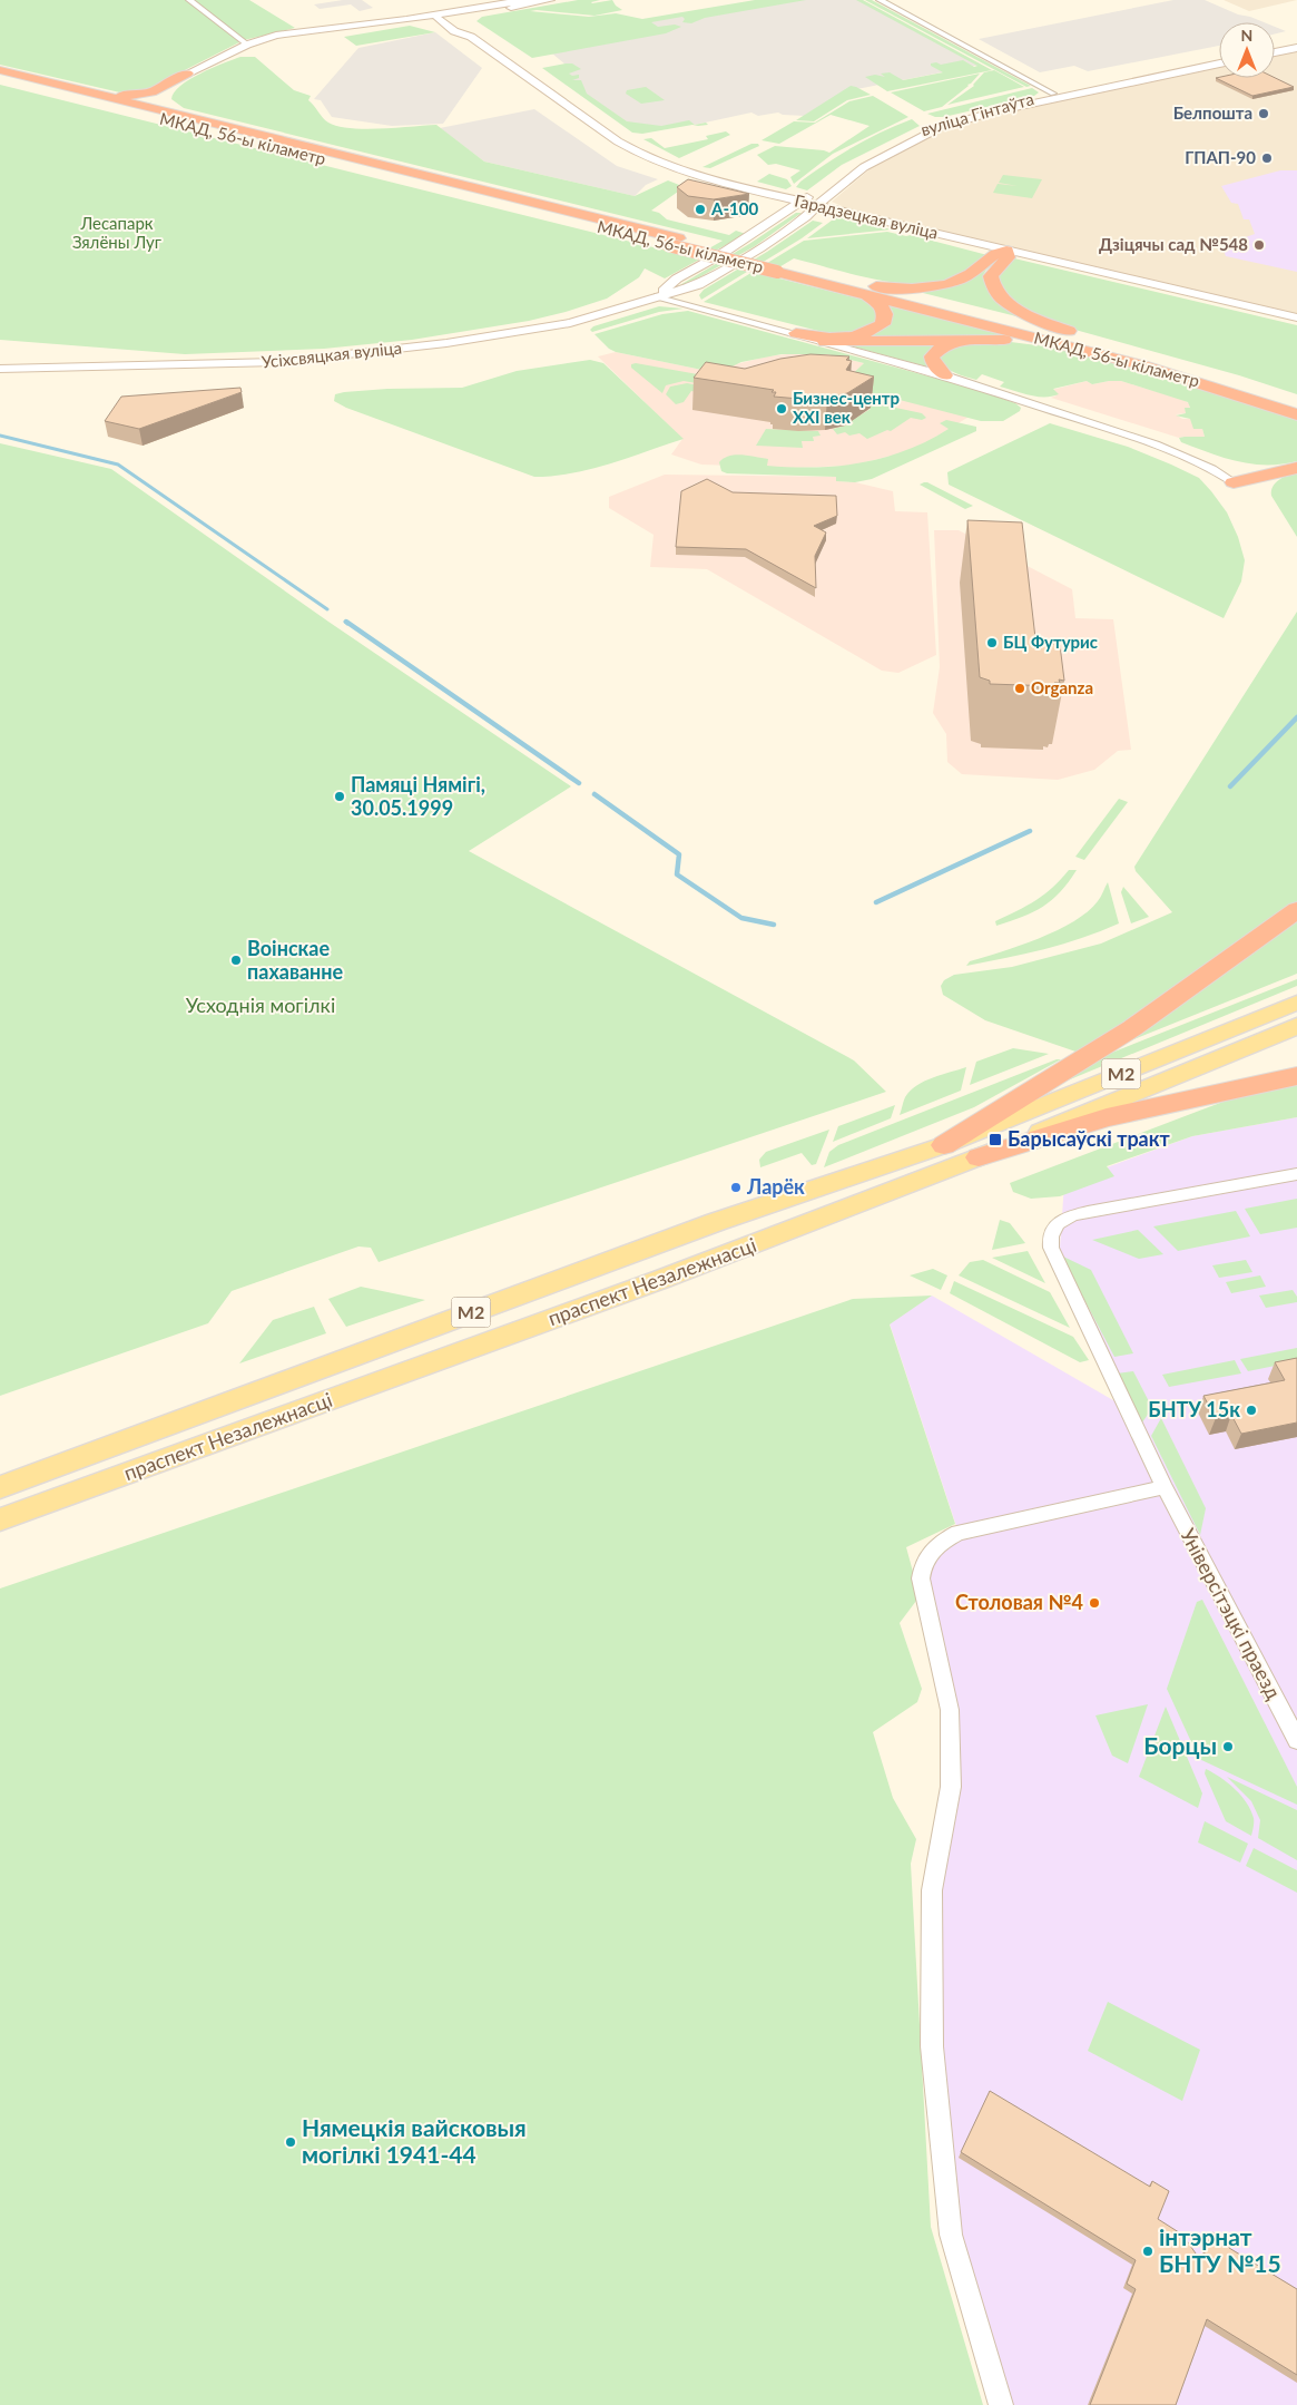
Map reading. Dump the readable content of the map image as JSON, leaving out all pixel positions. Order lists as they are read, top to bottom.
{
  "streets": {
    "highway": ["МКАД, 56-ы кіламетр"],
    "main road": [
      "вуліца Гінтаўта",
      "Гарадзецкая вуліца",
      "Усіхсвяцкая вуліца",
      "М2",
      "праспект Незалежнасці"
    ],
    "street": ["Універсітэцкі праезд"]
  },
  "crossings": [
    ["вуліца Гінтаўта", "Гарадзецкая вуліца"],
    ["вуліца Гінтаўта", "Усіхсвяцкая вуліца"]
  ],
  "parks": ["Лесапарк Зялёны Луг", "Усходнія могілкі"],
  "places": {
    "other": [
      "Белпошта",
      "ГПАП-90",
      "A-100",
      "Дзіцячы сад №548",
      "Бизнес-центр XXI век",
      "БЦ Футурис",
      "Organza",
      "Памяці Нямігі, 30.05.1999",
      "Воінскае пахаванне",
      "Ларёк",
      "БНТУ 15к",
      "Столовая №4",
      "Борцы",
      "Нямецкія вайсковыя могілкі 1941-44",
      "інтэрнат БНТУ №15"
    ],
    "transit": ["Барысаўскі тракт"]
  },
  "north": "top"
}
